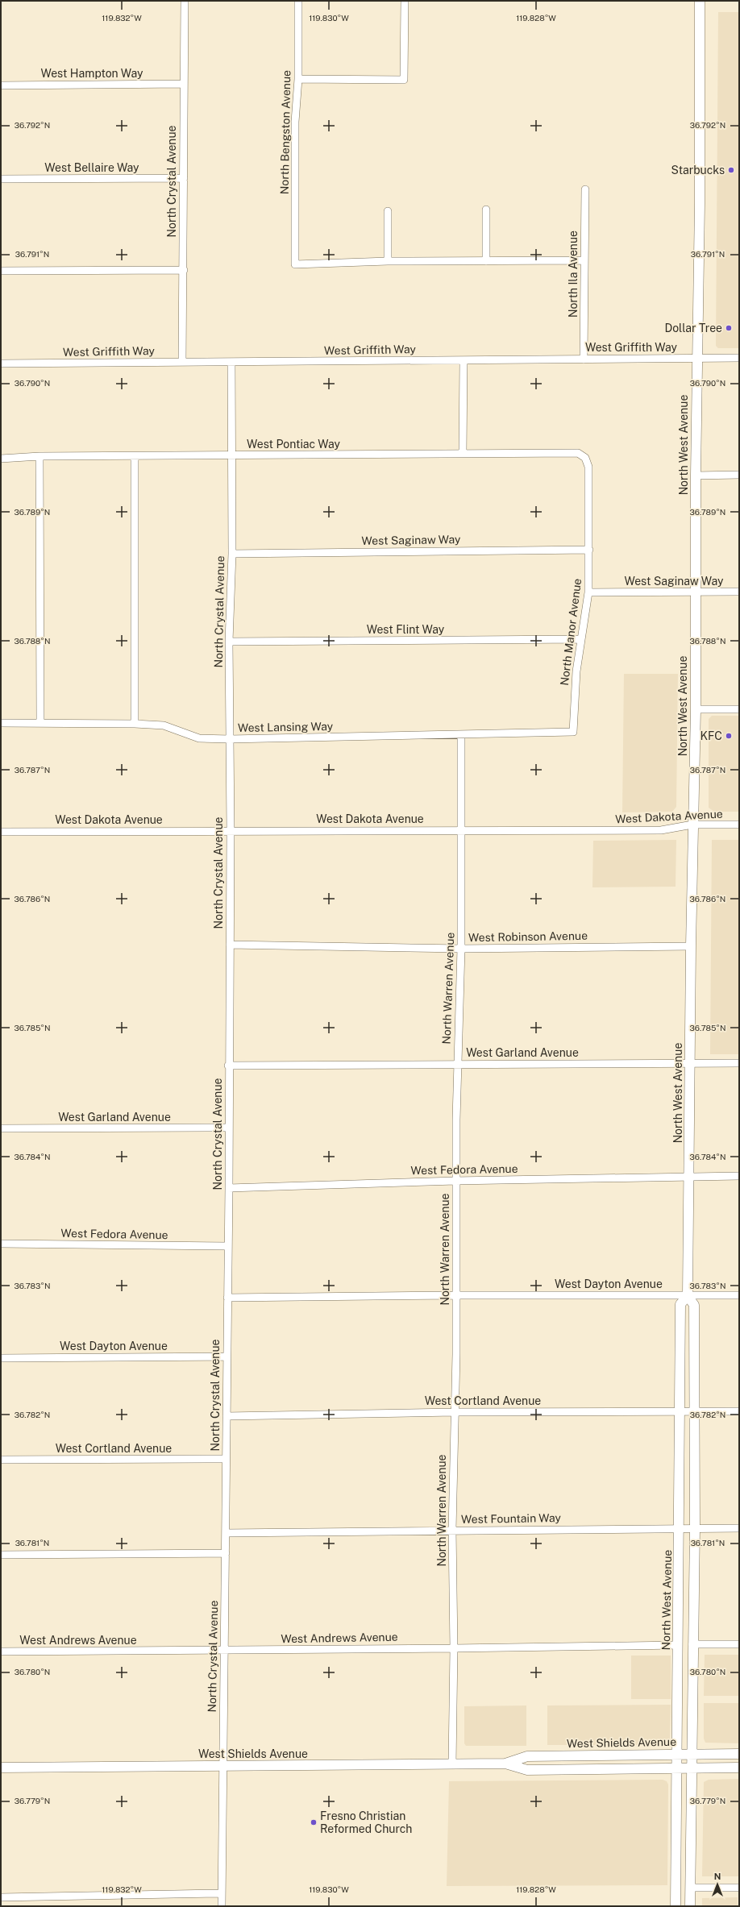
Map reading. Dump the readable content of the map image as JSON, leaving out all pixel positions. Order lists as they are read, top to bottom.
{
  "streets": {
    "main road": ["North West Avenue", "West Shields Avenue"],
    "street": [
      "West Hampton Way",
      "North Bengston Avenue",
      "West Bellaire Way",
      "North Crystal Avenue",
      "North Ila Avenue",
      "West Griffith Way",
      "West Pontiac Way",
      "West Saginaw Way",
      "West Flint Way",
      "North Manor Avenue",
      "West Lansing Way",
      "West Dakota Avenue",
      "West Robinson Avenue",
      "North Warren Avenue",
      "West Garland Avenue",
      "West Fedora Avenue",
      "West Dayton Avenue",
      "West Cortland Avenue",
      "West Fountain Way",
      "West Andrews Avenue"
    ]
  },
  "crossings": [
    ["West Hampton Way", "North Crystal Avenue"],
    ["West Bellaire Way", "North Crystal Avenue"],
    ["North Crystal Avenue", "West Griffith Way"],
    ["North Crystal Avenue", "West Pontiac Way"],
    ["North Crystal Avenue", "West Saginaw Way"],
    ["North Crystal Avenue", "West Flint Way"],
    ["North Crystal Avenue", "West Lansing Way"],
    ["North Crystal Avenue", "West Dakota Avenue"],
    ["North Crystal Avenue", "West Robinson Avenue"],
    ["North Crystal Avenue", "West Garland Avenue"],
    ["North Crystal Avenue", "West Fedora Avenue"],
    ["North Crystal Avenue", "West Dayton Avenue"],
    ["North Crystal Avenue", "West Cortland Avenue"],
    ["North Crystal Avenue", "West Fountain Way"],
    ["North Crystal Avenue", "West Andrews Avenue"],
    ["North Crystal Avenue", "West Shields Avenue"],
    ["North Ila Avenue", "West Griffith Way"],
    ["West Griffith Way", "North West Avenue"],
    ["West Pontiac Way", "North Manor Avenue"],
    ["North West Avenue", "West Saginaw Way"],
    ["North West Avenue", "West Dakota Avenue"],
    ["North West Avenue", "West Robinson Avenue"],
    ["North West Avenue", "West Garland Avenue"],
    ["North West Avenue", "West Fedora Avenue"],
    ["North West Avenue", "West Dayton Avenue"],
    ["North West Avenue", "West Cortland Avenue"],
    ["North West Avenue", "West Fountain Way"],
    ["North West Avenue", "West Andrews Avenue"],
    ["North West Avenue", "West Shields Avenue"],
    ["West Saginaw Way", "North Manor Avenue"],
    ["West Flint Way", "North Manor Avenue"],
    ["North Manor Avenue", "West Lansing Way"],
    ["West Lansing Way", "North Warren Avenue"],
    ["West Dakota Avenue", "North Warren Avenue"],
    ["West Robinson Avenue", "North Warren Avenue"],
    ["North Warren Avenue", "West Garland Avenue"],
    ["North Warren Avenue", "West Fedora Avenue"],
    ["North Warren Avenue", "West Dayton Avenue"],
    ["North Warren Avenue", "West Cortland Avenue"],
    ["North Warren Avenue", "West Fountain Way"],
    ["North Warren Avenue", "West Andrews Avenue"],
    ["North Warren Avenue", "West Shields Avenue"]
  ],
  "places": [
    "Starbucks",
    "Dollar Tree",
    "KFC",
    "Fresno Christian Reformed Church"
  ],
  "north": "top",
  "coordinates": [
    "119.832°W",
    "119.830°W",
    "119.828°W",
    "36.792°N",
    "36.791°N",
    "36.790°N",
    "36.789°N",
    "36.788°N",
    "36.787°N",
    "36.786°N",
    "36.785°N",
    "36.784°N",
    "36.783°N",
    "36.782°N",
    "36.781°N",
    "36.780°N",
    "36.779°N"
  ]
}
